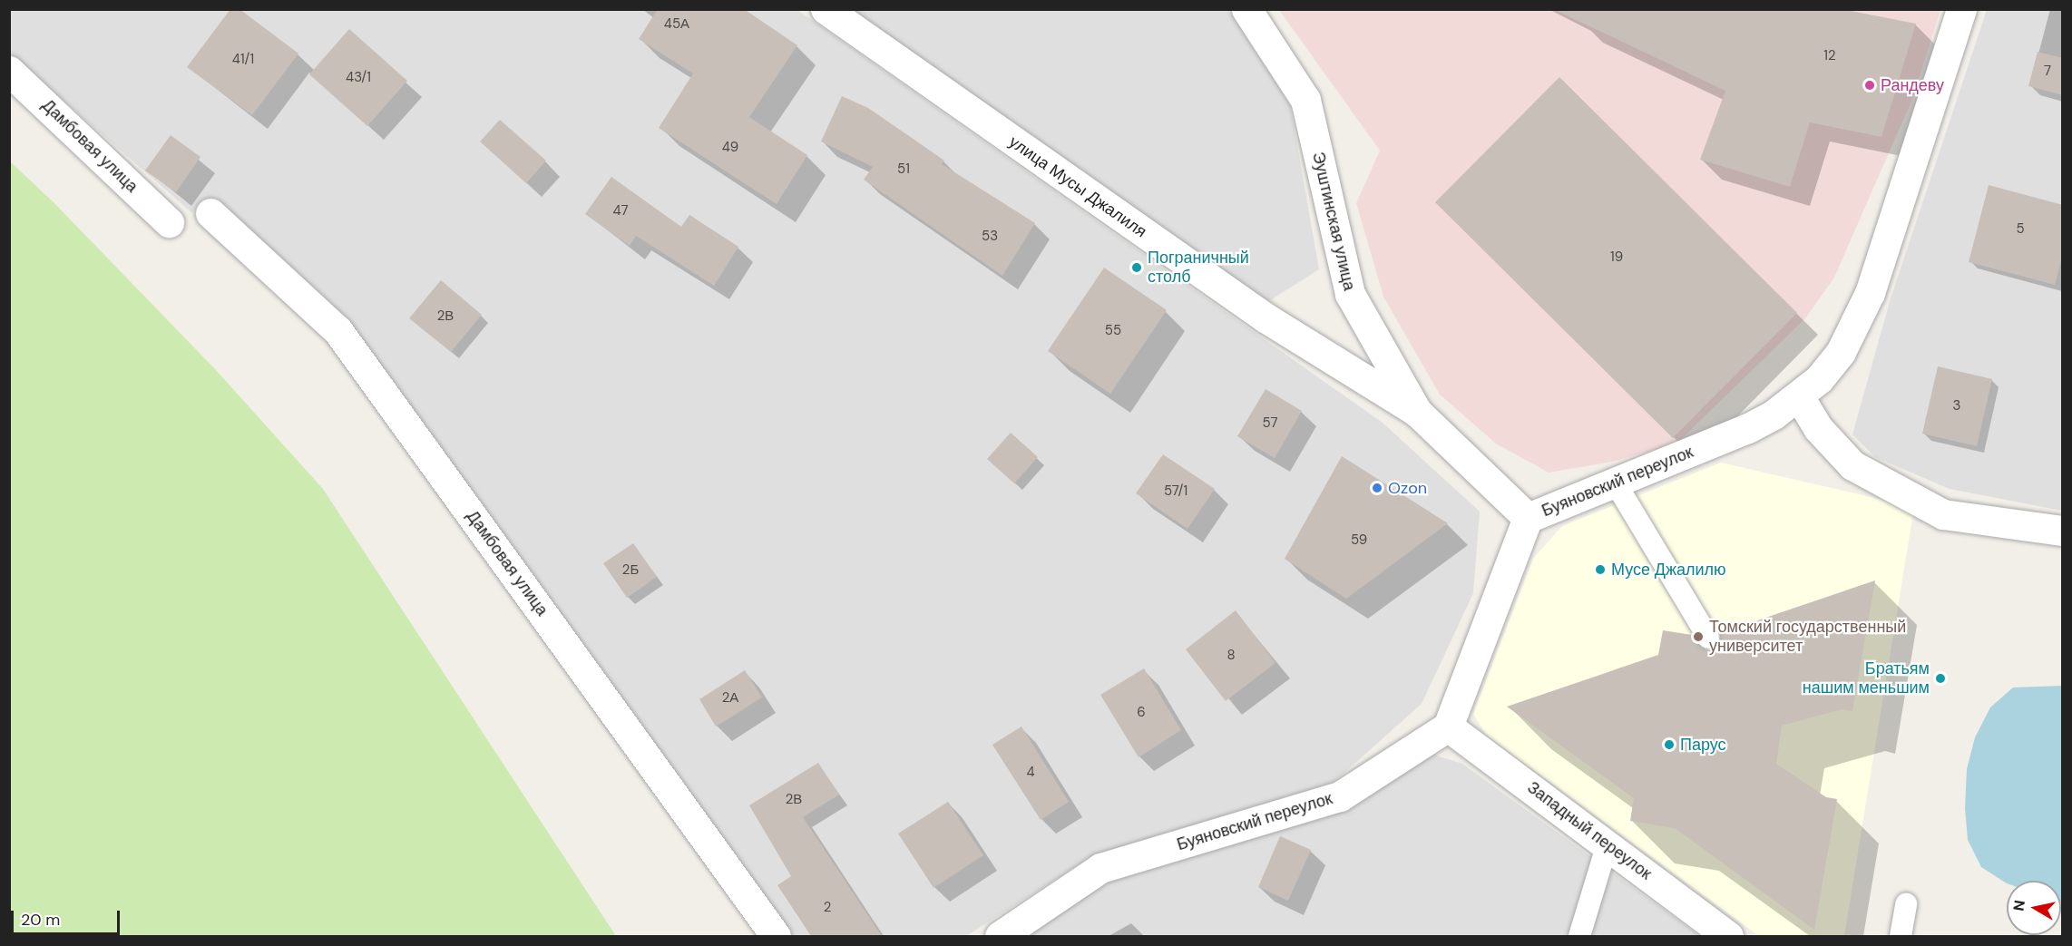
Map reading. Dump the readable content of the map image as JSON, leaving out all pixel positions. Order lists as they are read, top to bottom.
{
  "streets": {
    "street": [
      "Дамбовая улица",
      "улица Мусы Джалиля",
      "Эуштинская улица",
      "Буяновский переулок",
      "Западный переулок"
    ]
  },
  "crossings": [
    ["улица Мусы Джалиля", "Эуштинская улица"],
    ["Эуштинская улица", "Буяновский переулок"],
    ["Буяновский переулок", "Западный переулок"]
  ],
  "places": [
    "Рандеву",
    "Пограничный столб",
    "Ozon",
    "Мусе Джалилю",
    "Томский государственный университет",
    "Братьям нашим меньшим",
    "Парус"
  ],
  "house_numbers": [
    "45А",
    "12",
    "41/1",
    "7",
    "43/1",
    "49",
    "51",
    "47",
    "5",
    "53",
    "19",
    "2В",
    "55",
    "3",
    "57",
    "57/1",
    "59",
    "2Б",
    "8",
    "2А",
    "6",
    "4",
    "2В",
    "2"
  ],
  "scale_bar": "20 m",
  "north": "left"
}
